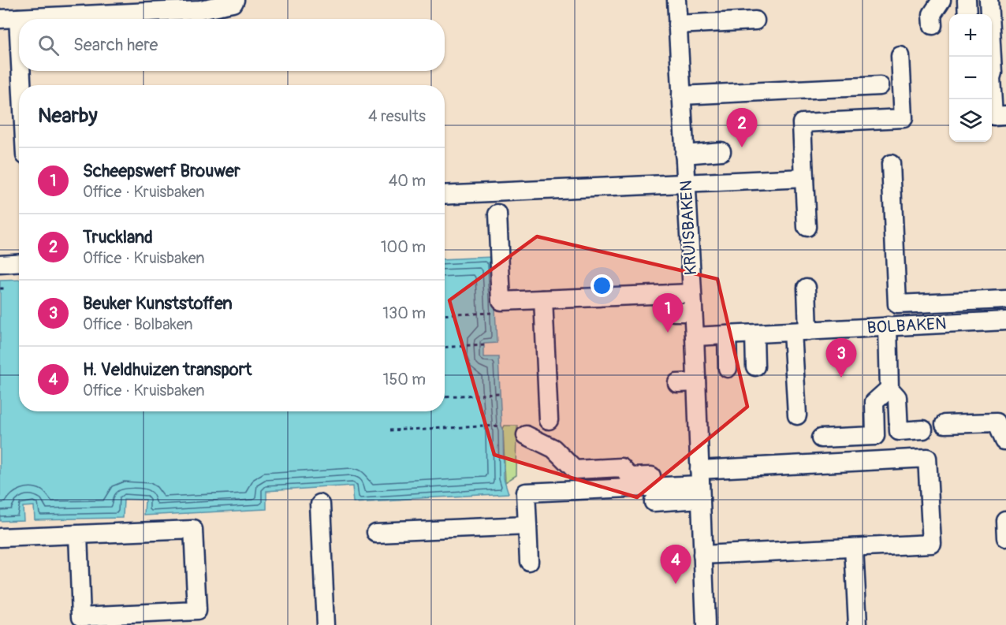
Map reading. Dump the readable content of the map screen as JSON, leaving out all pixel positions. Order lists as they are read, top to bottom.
{
  "streets": {
    "street": ["KRUISBAKEN", "BOLBAKEN"]
  },
  "crossings": [
    ["KRUISBAKEN", "BOLBAKEN"]
  ],
  "page": {
    "map_buttons": ["+", "−"],
    "search": "Search here",
    "heading": ["Nearby", "4 results"],
    "pins": [
      "2",
      "1",
      "3",
      "4"
    ],
    "list": [
      {
        "mark": "1",
        "name": "Scheepswerf Brouwer",
        "note": "Office · Kruisbaken",
        "value": "40 m"
      },
      {
        "mark": "2",
        "name": "Truckland",
        "note": "Office · Kruisbaken",
        "value": "100 m"
      },
      {
        "mark": "3",
        "name": "Beuker Kunststoffen",
        "note": "Office · Bolbaken",
        "value": "130 m"
      },
      {
        "mark": "4",
        "name": "H. Veldhuizen transport",
        "note": "Office · Kruisbaken",
        "value": "150 m"
      }
    ]
  }
}
